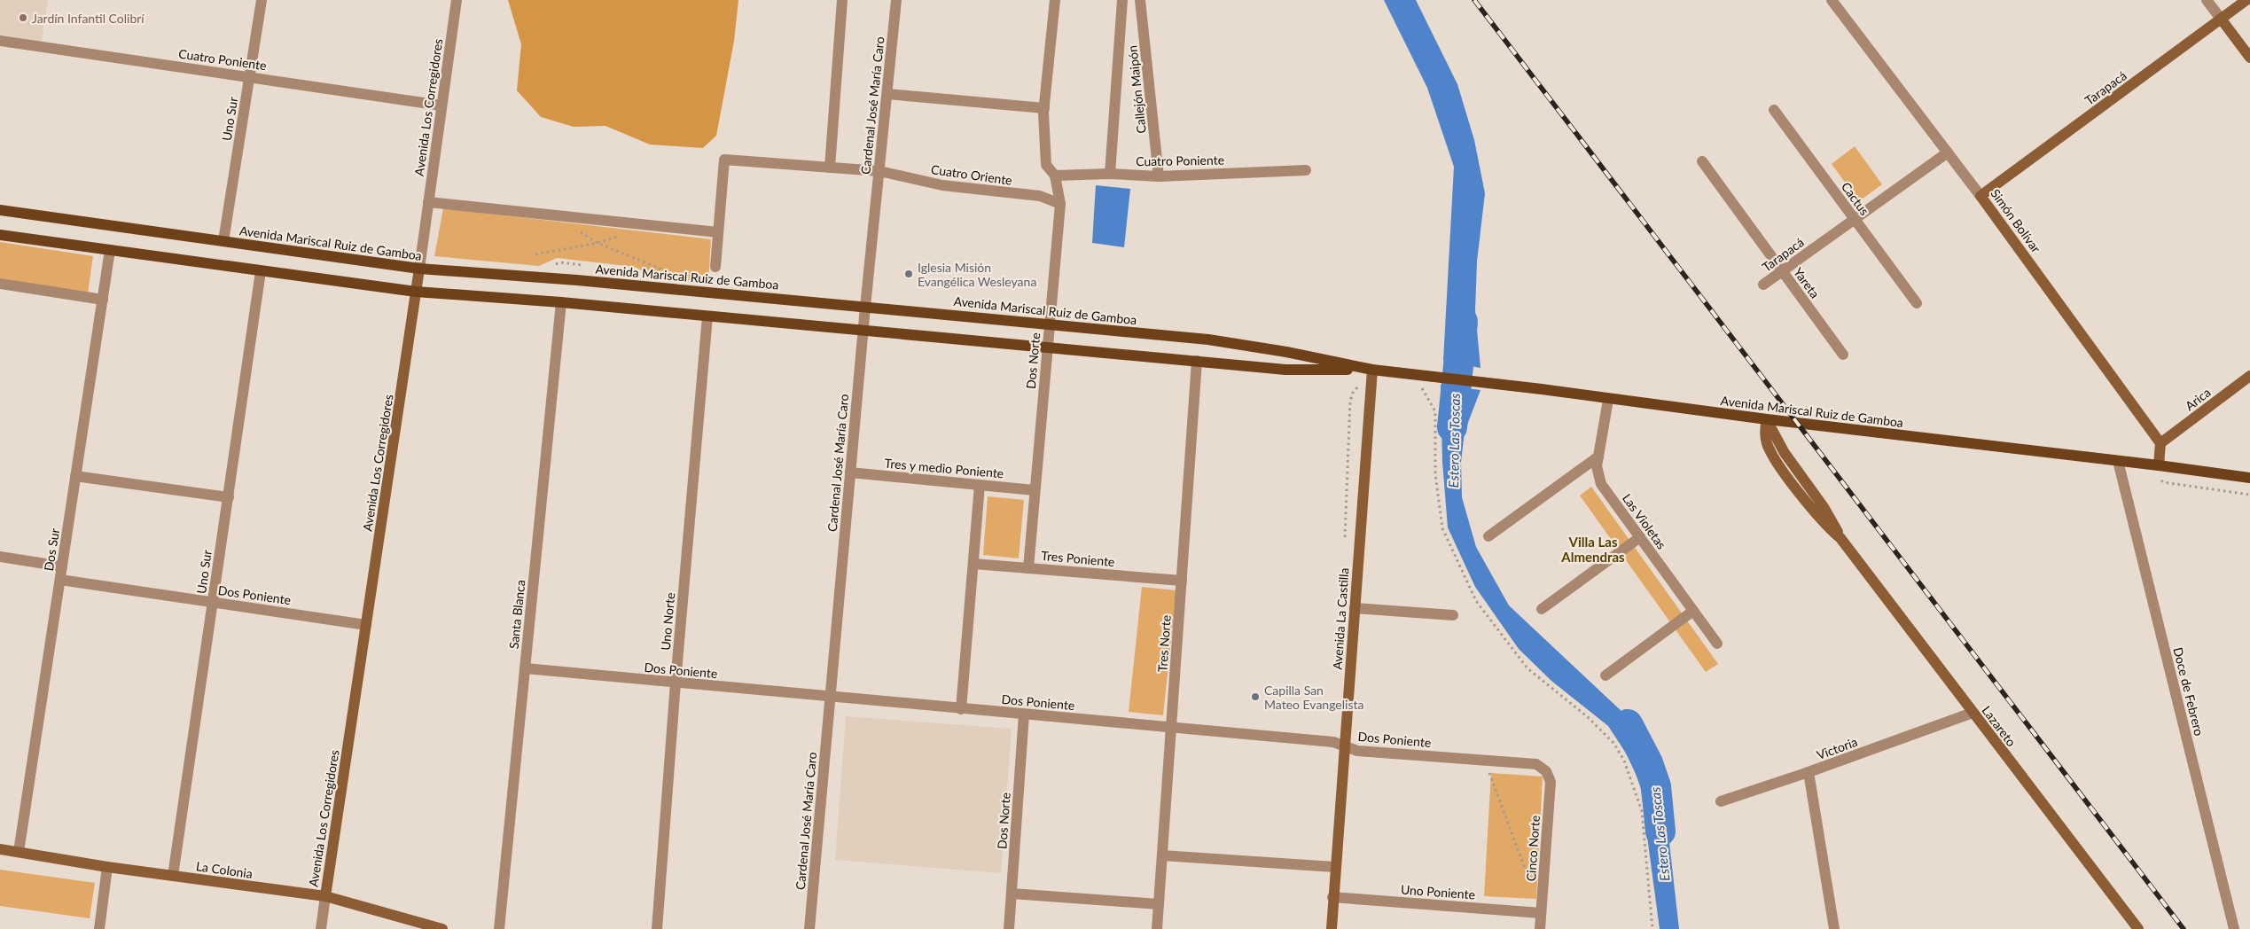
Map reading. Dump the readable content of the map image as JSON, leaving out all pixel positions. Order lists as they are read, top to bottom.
{
  "streets": {
    "main road": ["Avenida Mariscal Ruiz de Gamboa"],
    "street": [
      "Cuatro Poniente",
      "Tarapacá",
      "Callejón Maipón",
      "Cardenal José María Caro",
      "Avenida Los Corregidores",
      "Uno Sur",
      "Cuatro Oriente",
      "Cactus",
      "Simón Bolívar",
      "Yareta",
      "Dos Norte",
      "Arica",
      "Tres y medio Poniente",
      "Las Violetas",
      "Dos Sur",
      "Tres Poniente",
      "Dos Poniente",
      "Santa Blanca",
      "Avenida La Castilla",
      "Uno Norte",
      "Tres Norte",
      "Doce de Febrero",
      "Lazareto",
      "Victoria",
      "Cinco Norte",
      "La Colonia",
      "Uno Poniente"
    ]
  },
  "crossings": [
    ["Cuatro Poniente", "Callejón Maipón"],
    ["Cuatro Poniente", "Avenida Los Corregidores"],
    ["Cuatro Poniente", "Uno Sur"],
    ["Cuatro Poniente", "Dos Norte"],
    ["Tarapacá", "Cactus"],
    ["Tarapacá", "Simón Bolívar"],
    ["Tarapacá", "Yareta"],
    ["Cardenal José María Caro", "Cuatro Oriente"],
    ["Cardenal José María Caro", "Avenida Mariscal Ruiz de Gamboa"],
    ["Cardenal José María Caro", "Tres y medio Poniente"],
    ["Cardenal José María Caro", "Dos Poniente"],
    ["Avenida Los Corregidores", "Avenida Mariscal Ruiz de Gamboa"],
    ["Avenida Los Corregidores", "Dos Poniente"],
    ["Avenida Los Corregidores", "La Colonia"],
    ["Uno Sur", "Avenida Mariscal Ruiz de Gamboa"],
    ["Uno Sur", "Dos Poniente"],
    ["Uno Sur", "La Colonia"],
    ["Cuatro Oriente", "Dos Norte"],
    ["Simón Bolívar", "Arica"],
    ["Avenida Mariscal Ruiz de Gamboa", "Dos Norte"],
    ["Avenida Mariscal Ruiz de Gamboa", "Las Violetas"],
    ["Avenida Mariscal Ruiz de Gamboa", "Dos Sur"],
    ["Avenida Mariscal Ruiz de Gamboa", "Santa Blanca"],
    ["Avenida Mariscal Ruiz de Gamboa", "Avenida La Castilla"],
    ["Avenida Mariscal Ruiz de Gamboa", "Uno Norte"],
    ["Avenida Mariscal Ruiz de Gamboa", "Tres Norte"],
    ["Avenida Mariscal Ruiz de Gamboa", "Doce de Febrero"],
    ["Avenida Mariscal Ruiz de Gamboa", "Lazareto"],
    ["Dos Norte", "Tres y medio Poniente"],
    ["Dos Norte", "Tres Poniente"],
    ["Dos Norte", "Dos Poniente"],
    ["Dos Sur", "Dos Poniente"],
    ["Dos Sur", "La Colonia"],
    ["Tres Poniente", "Tres Norte"],
    ["Dos Poniente", "Santa Blanca"],
    ["Dos Poniente", "Avenida La Castilla"],
    ["Dos Poniente", "Uno Norte"],
    ["Dos Poniente", "Tres Norte"],
    ["Dos Poniente", "Cinco Norte"],
    ["Avenida La Castilla", "Uno Poniente"],
    ["Lazareto", "Victoria"],
    ["Cinco Norte", "Uno Poniente"]
  ],
  "districts": ["Villa Las Almendras"],
  "water": ["Estero Las Toscas"],
  "places": ["Jardín Infantil Colibrí", "Iglesia Misión Evangélica Wesleyana", "Capilla San Mateo Evangelista"]
}
